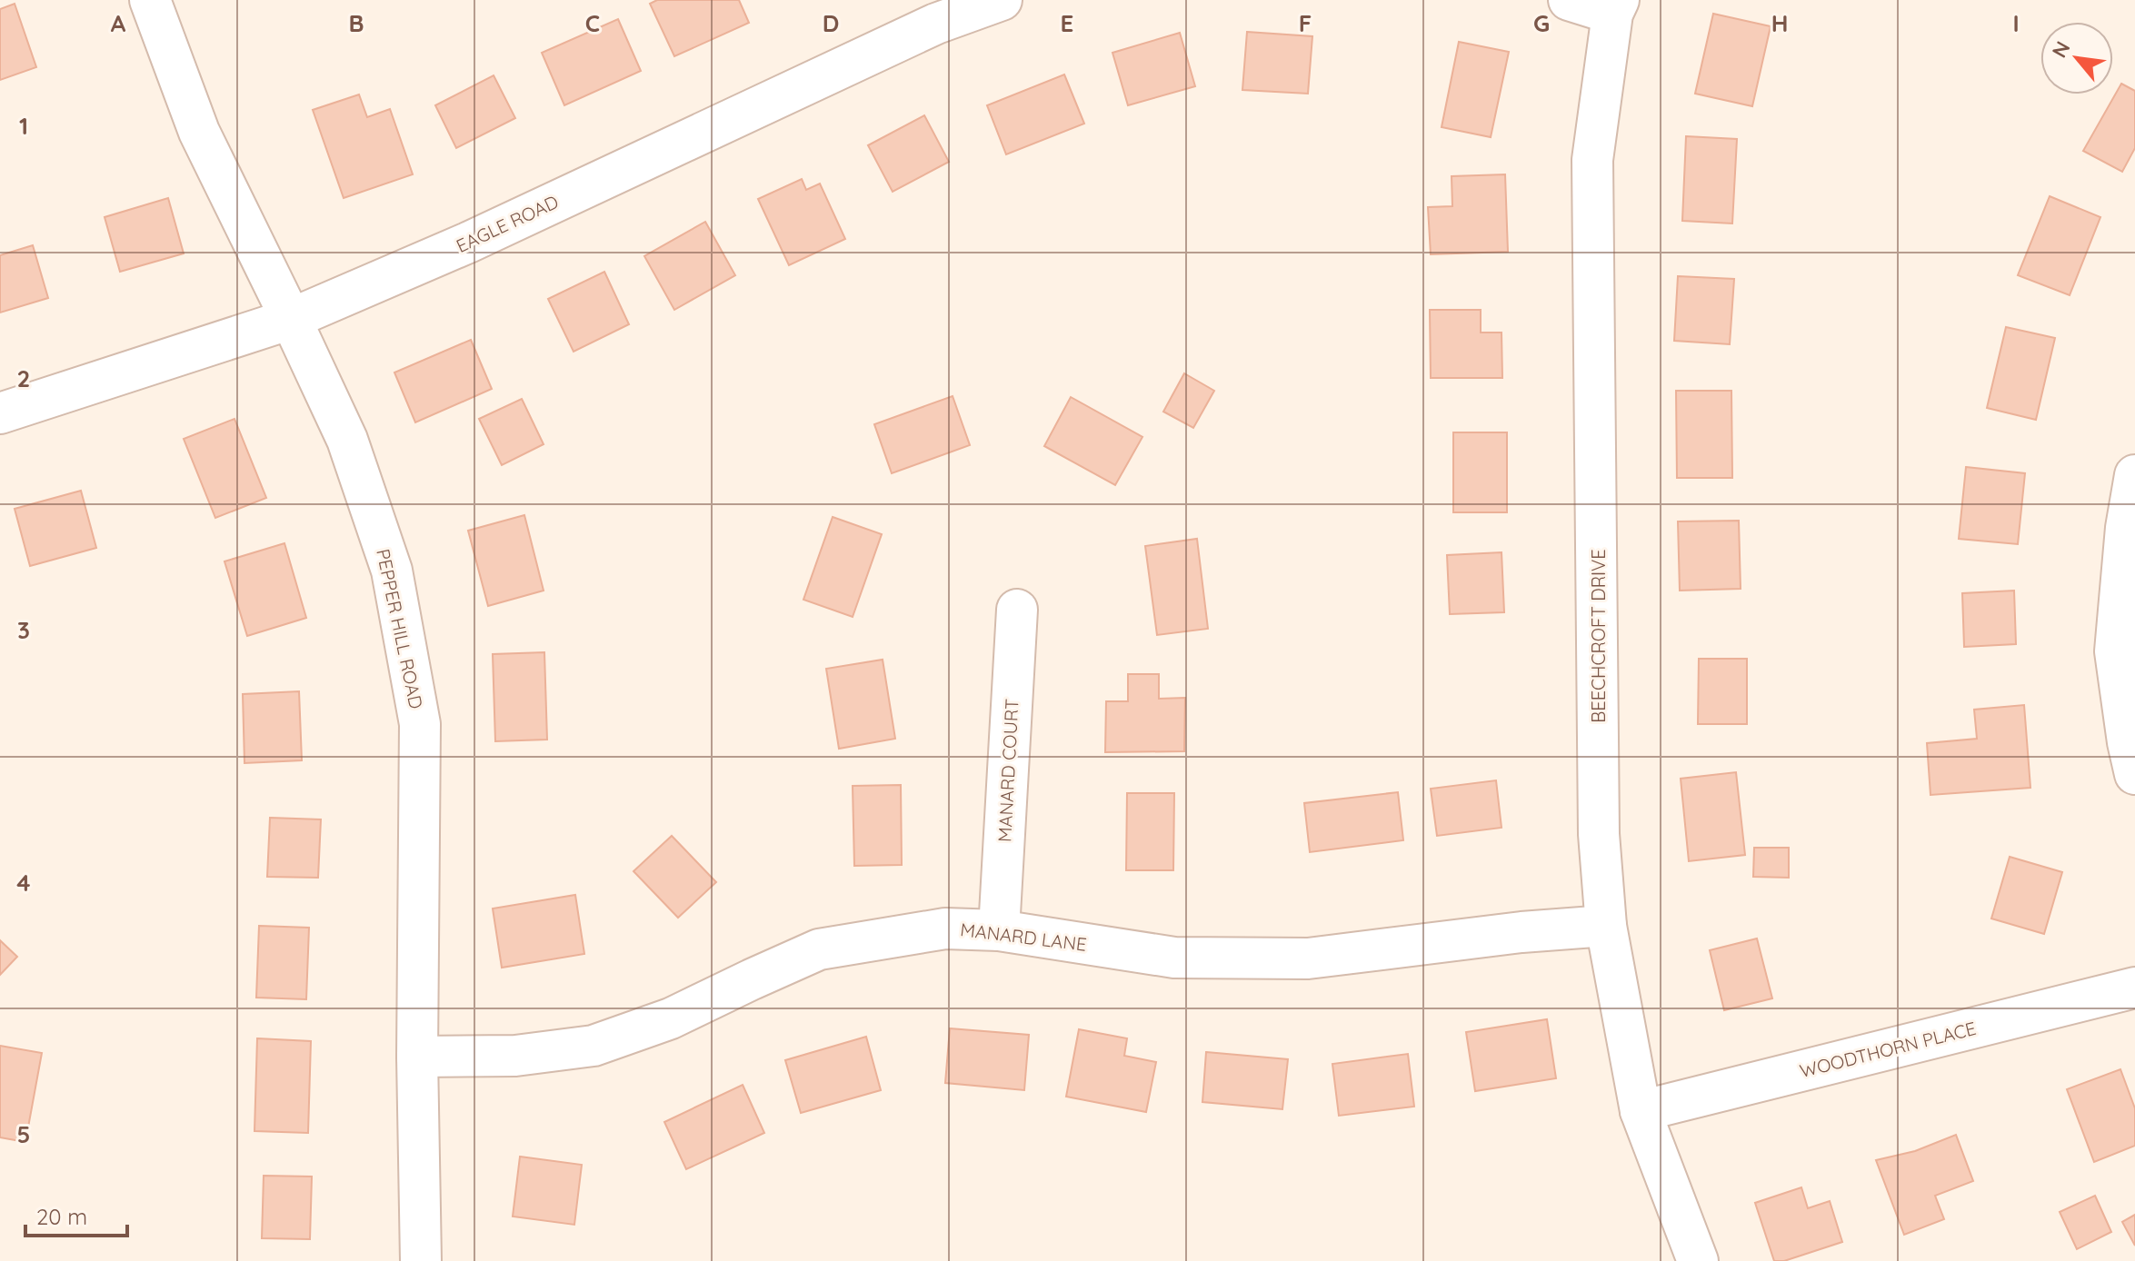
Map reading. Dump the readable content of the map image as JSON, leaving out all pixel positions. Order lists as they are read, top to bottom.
{
  "streets": {
    "street": [
      "EAGLE ROAD",
      "PEPPER HILL ROAD",
      "BEECHCROFT DRIVE",
      "MANARD COURT",
      "MANARD LANE",
      "WOODTHORN PLACE"
    ]
  },
  "crossings": [
    ["EAGLE ROAD", "PEPPER HILL ROAD"],
    ["PEPPER HILL ROAD", "MANARD LANE"],
    ["BEECHCROFT DRIVE", "MANARD LANE"],
    ["BEECHCROFT DRIVE", "WOODTHORN PLACE"],
    ["MANARD COURT", "MANARD LANE"]
  ],
  "scale_bar": "20 m",
  "north": "top left",
  "grid": {
    "columns": [
      "A",
      "B",
      "C",
      "D",
      "E",
      "F",
      "G",
      "H",
      "I"
    ],
    "rows": [
      "1",
      "2",
      "3",
      "4",
      "5"
    ]
  }
}
